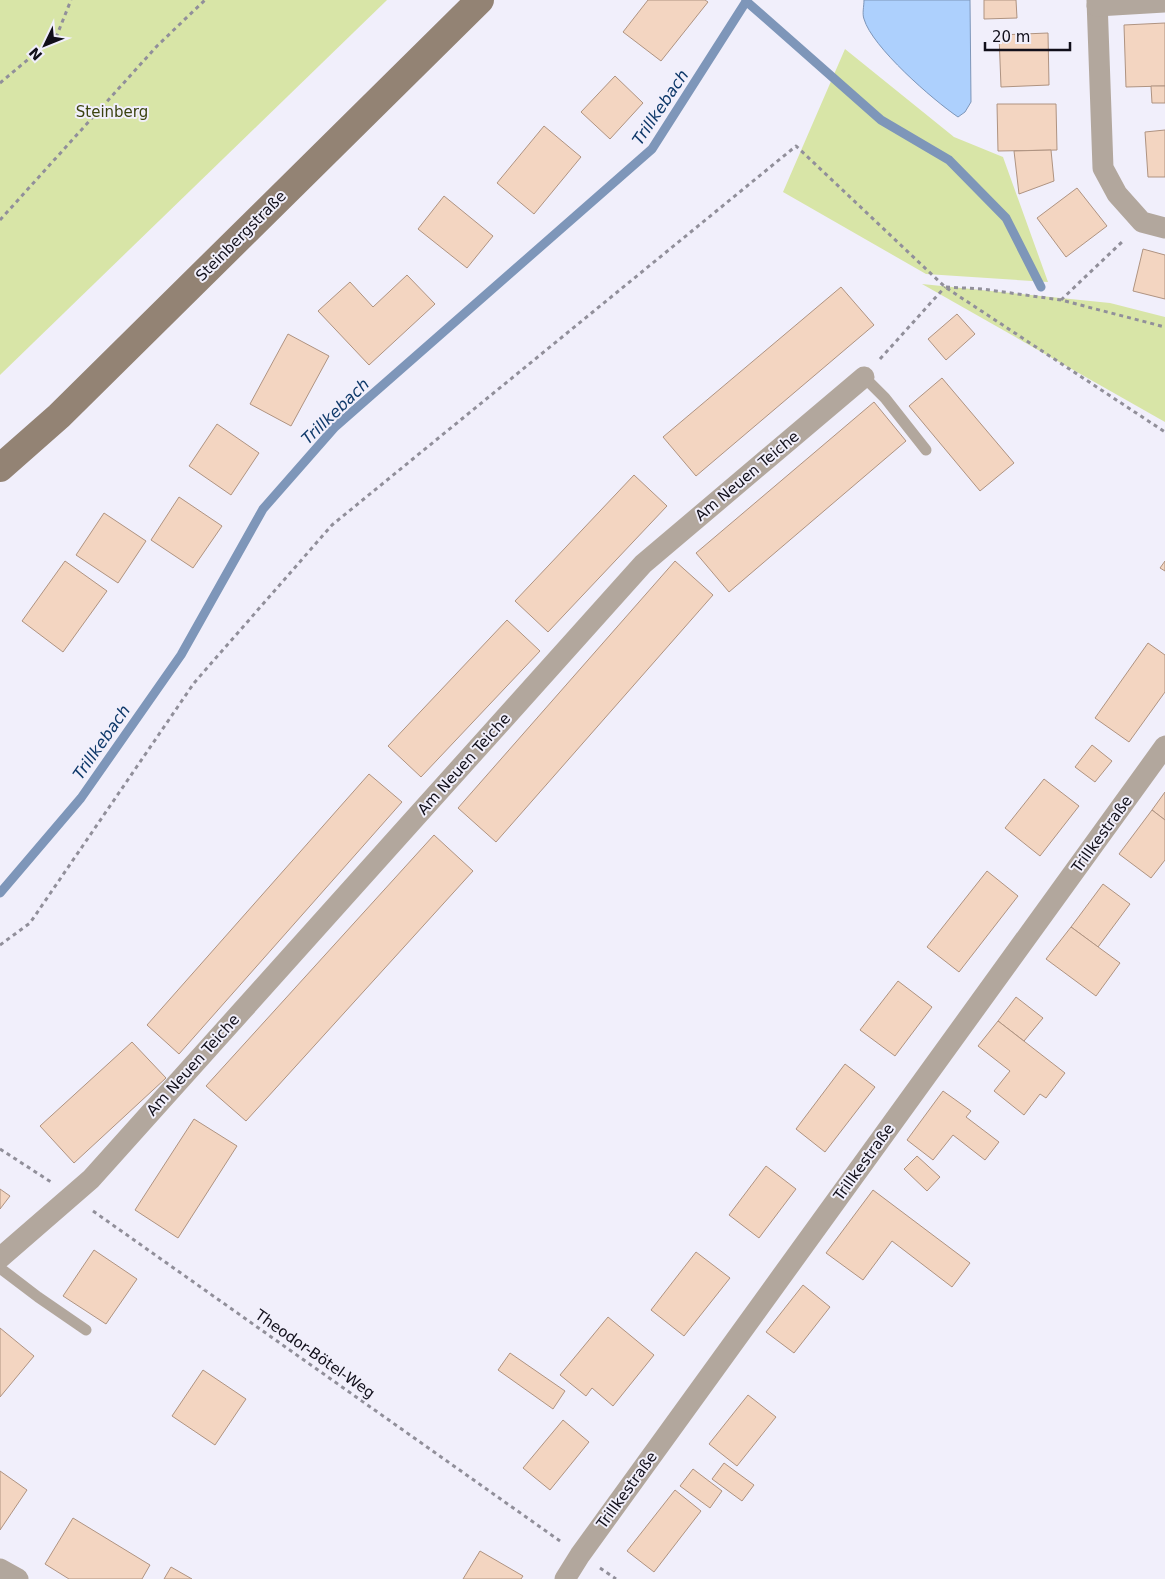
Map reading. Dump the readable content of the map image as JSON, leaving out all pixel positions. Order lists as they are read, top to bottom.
{
  "streets": {
    "main road": ["Steinbergstraße"],
    "street": ["Am Neuen Teiche", "Trillkestraße"],
    "path": ["Theodor-Bötel-Weg"]
  },
  "crossings": [
    ["Am Neuen Teiche", "Theodor-Bötel-Weg"],
    ["Trillkestraße", "Theodor-Bötel-Weg"]
  ],
  "water": ["Trillkebach"],
  "parks": ["Steinberg"],
  "scale_bar": "20 m",
  "north": "bottom left"
}
